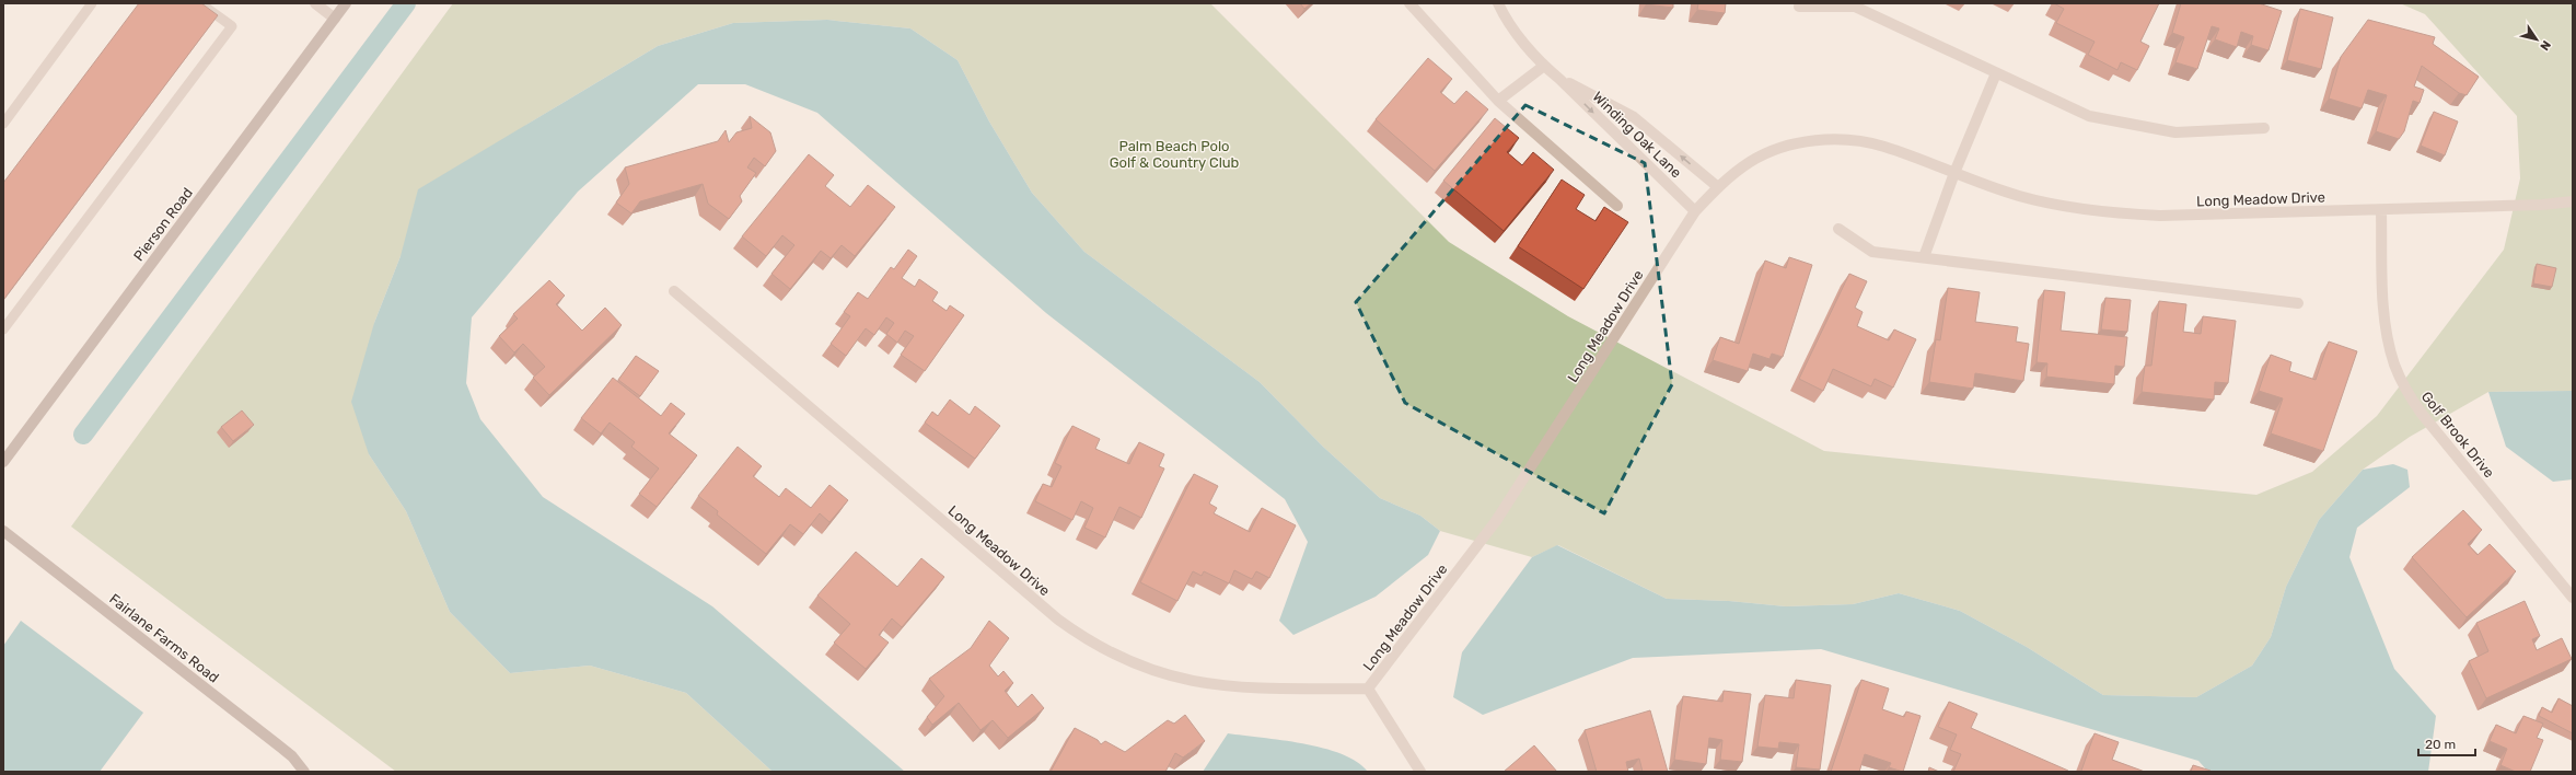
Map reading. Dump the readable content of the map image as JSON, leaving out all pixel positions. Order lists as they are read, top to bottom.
{
  "streets": {
    "street": [
      "Winding Oak Lane",
      "Long Meadow Drive",
      "Pierson Road",
      "Golf Brook Drive",
      "Fairlane Farms Road"
    ]
  },
  "crossings": [
    ["Winding Oak Lane", "Long Meadow Drive"],
    ["Long Meadow Drive", "Golf Brook Drive"]
  ],
  "parks": ["Palm Beach Polo Golf & Country Club"],
  "scale_bar": "20 m",
  "north": "bottom right"
}
